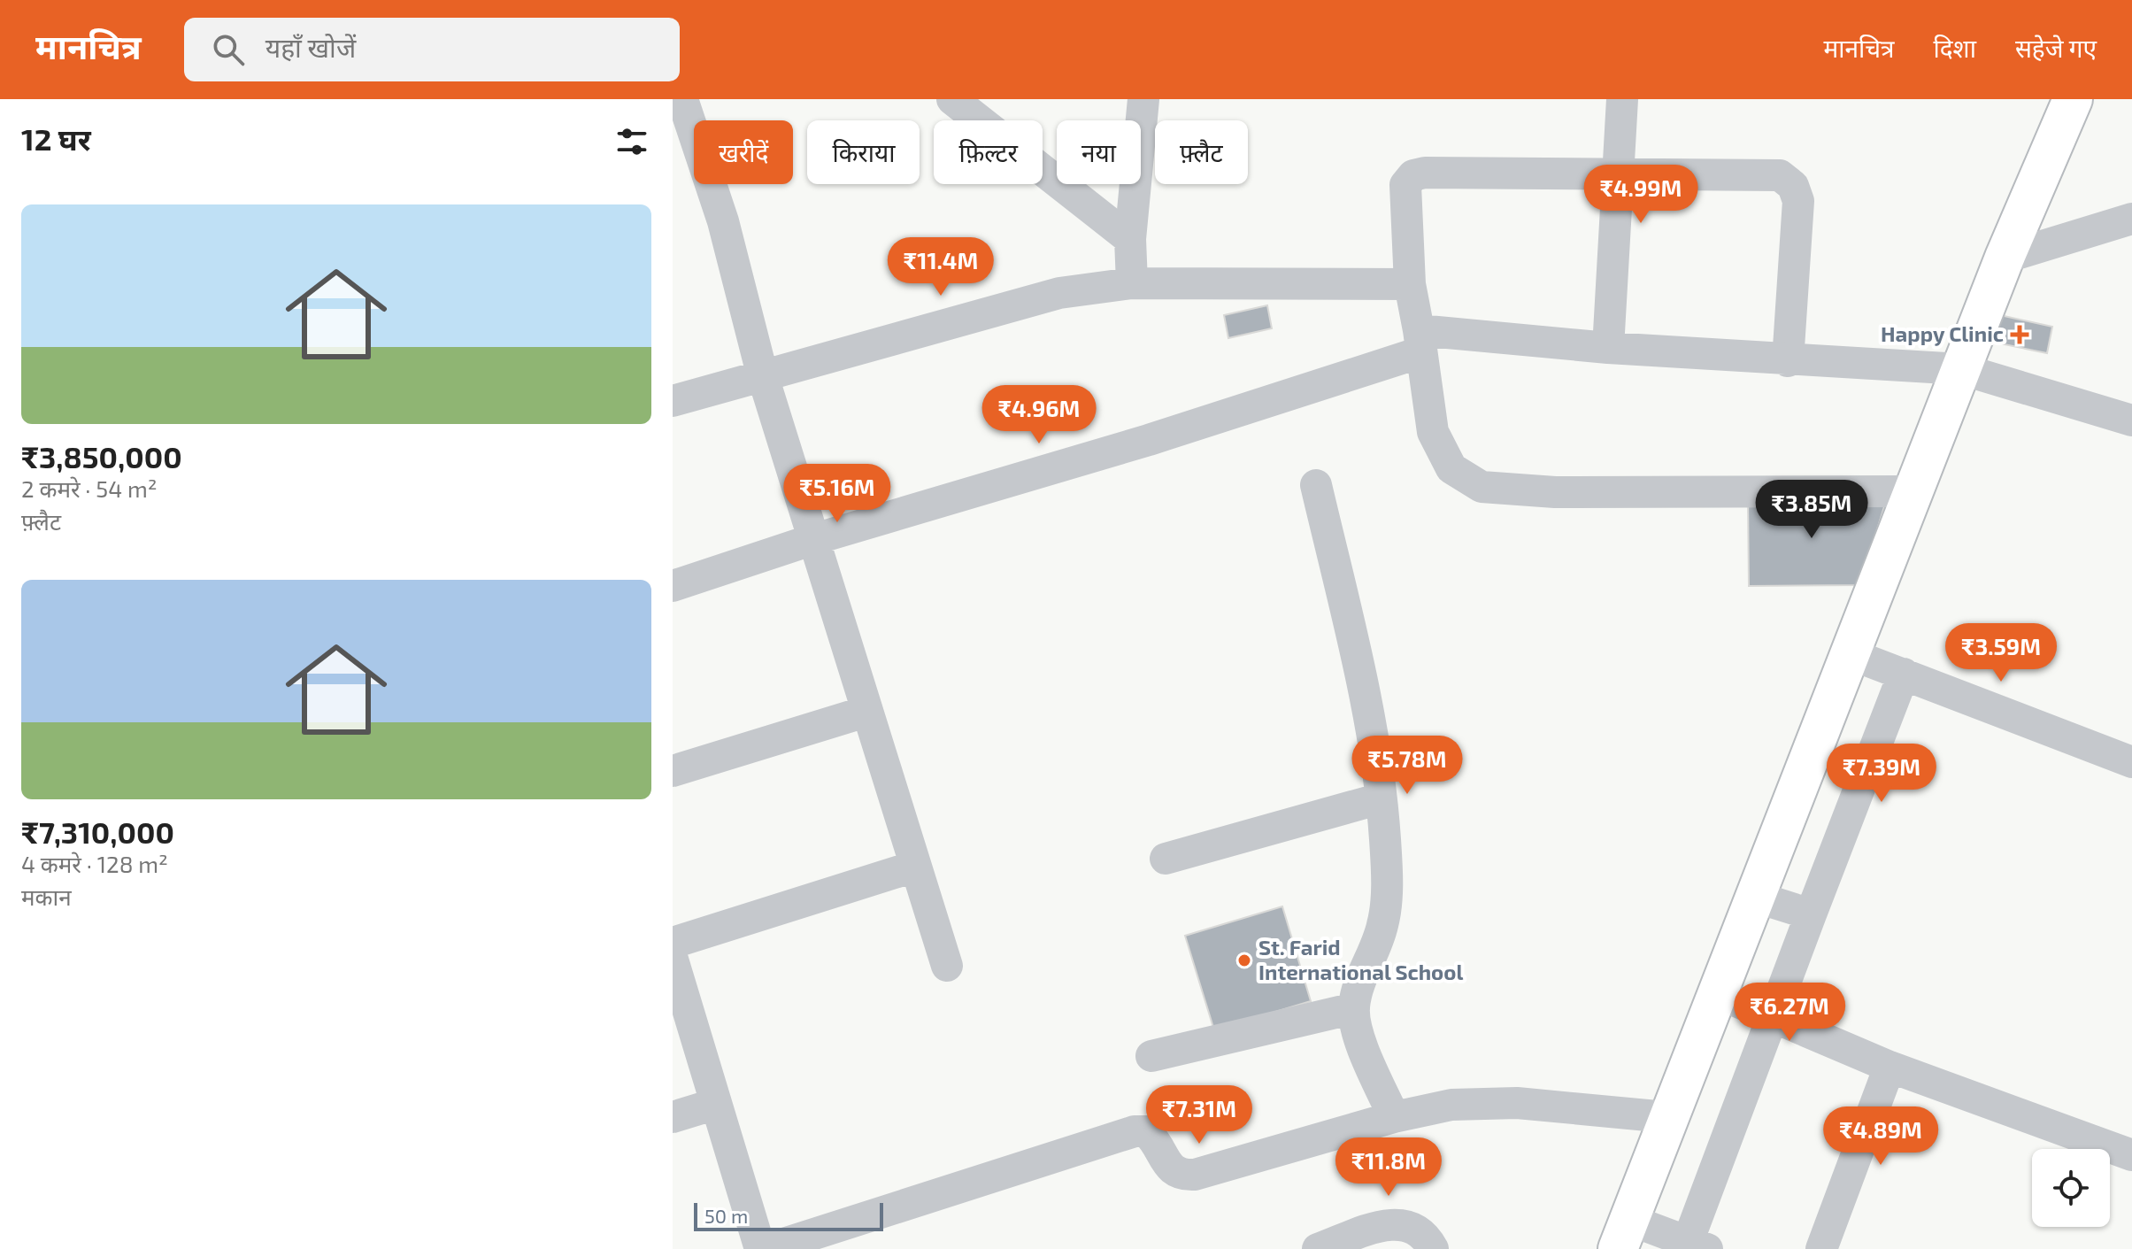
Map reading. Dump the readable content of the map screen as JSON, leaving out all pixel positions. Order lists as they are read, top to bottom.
{
  "places": {
    "health": ["Happy Clinic"],
    "other": ["St. Farid International School"]
  },
  "scale_bar": "50 m",
  "page": {
    "header": "मानचित्र",
    "search": "यहाँ खोजें",
    "nav": ["मानचित्र", "दिशा", "सहेजे गए"],
    "heading": "12 घर",
    "chip": [
      "खरीदें",
      "किराया",
      "फ़िल्टर",
      "नया",
      "फ़्लैट"
    ],
    "price": [
      "₹4.99M",
      "₹11.4M",
      "₹4.96M",
      "₹5.16M",
      "₹3.85M",
      "₹3.59M",
      "₹5.78M",
      "₹7.39M",
      "₹6.27M",
      "₹7.31M",
      "₹4.89M",
      "₹11.8M"
    ],
    "list": [
      {
        "name": "₹3,850,000",
        "note": "2 कमरे · 54 m² · फ़्लैट"
      },
      {
        "name": "₹7,310,000",
        "note": "4 कमरे · 128 m² · मकान"
      }
    ],
    "scale": "50 m"
  }
}
